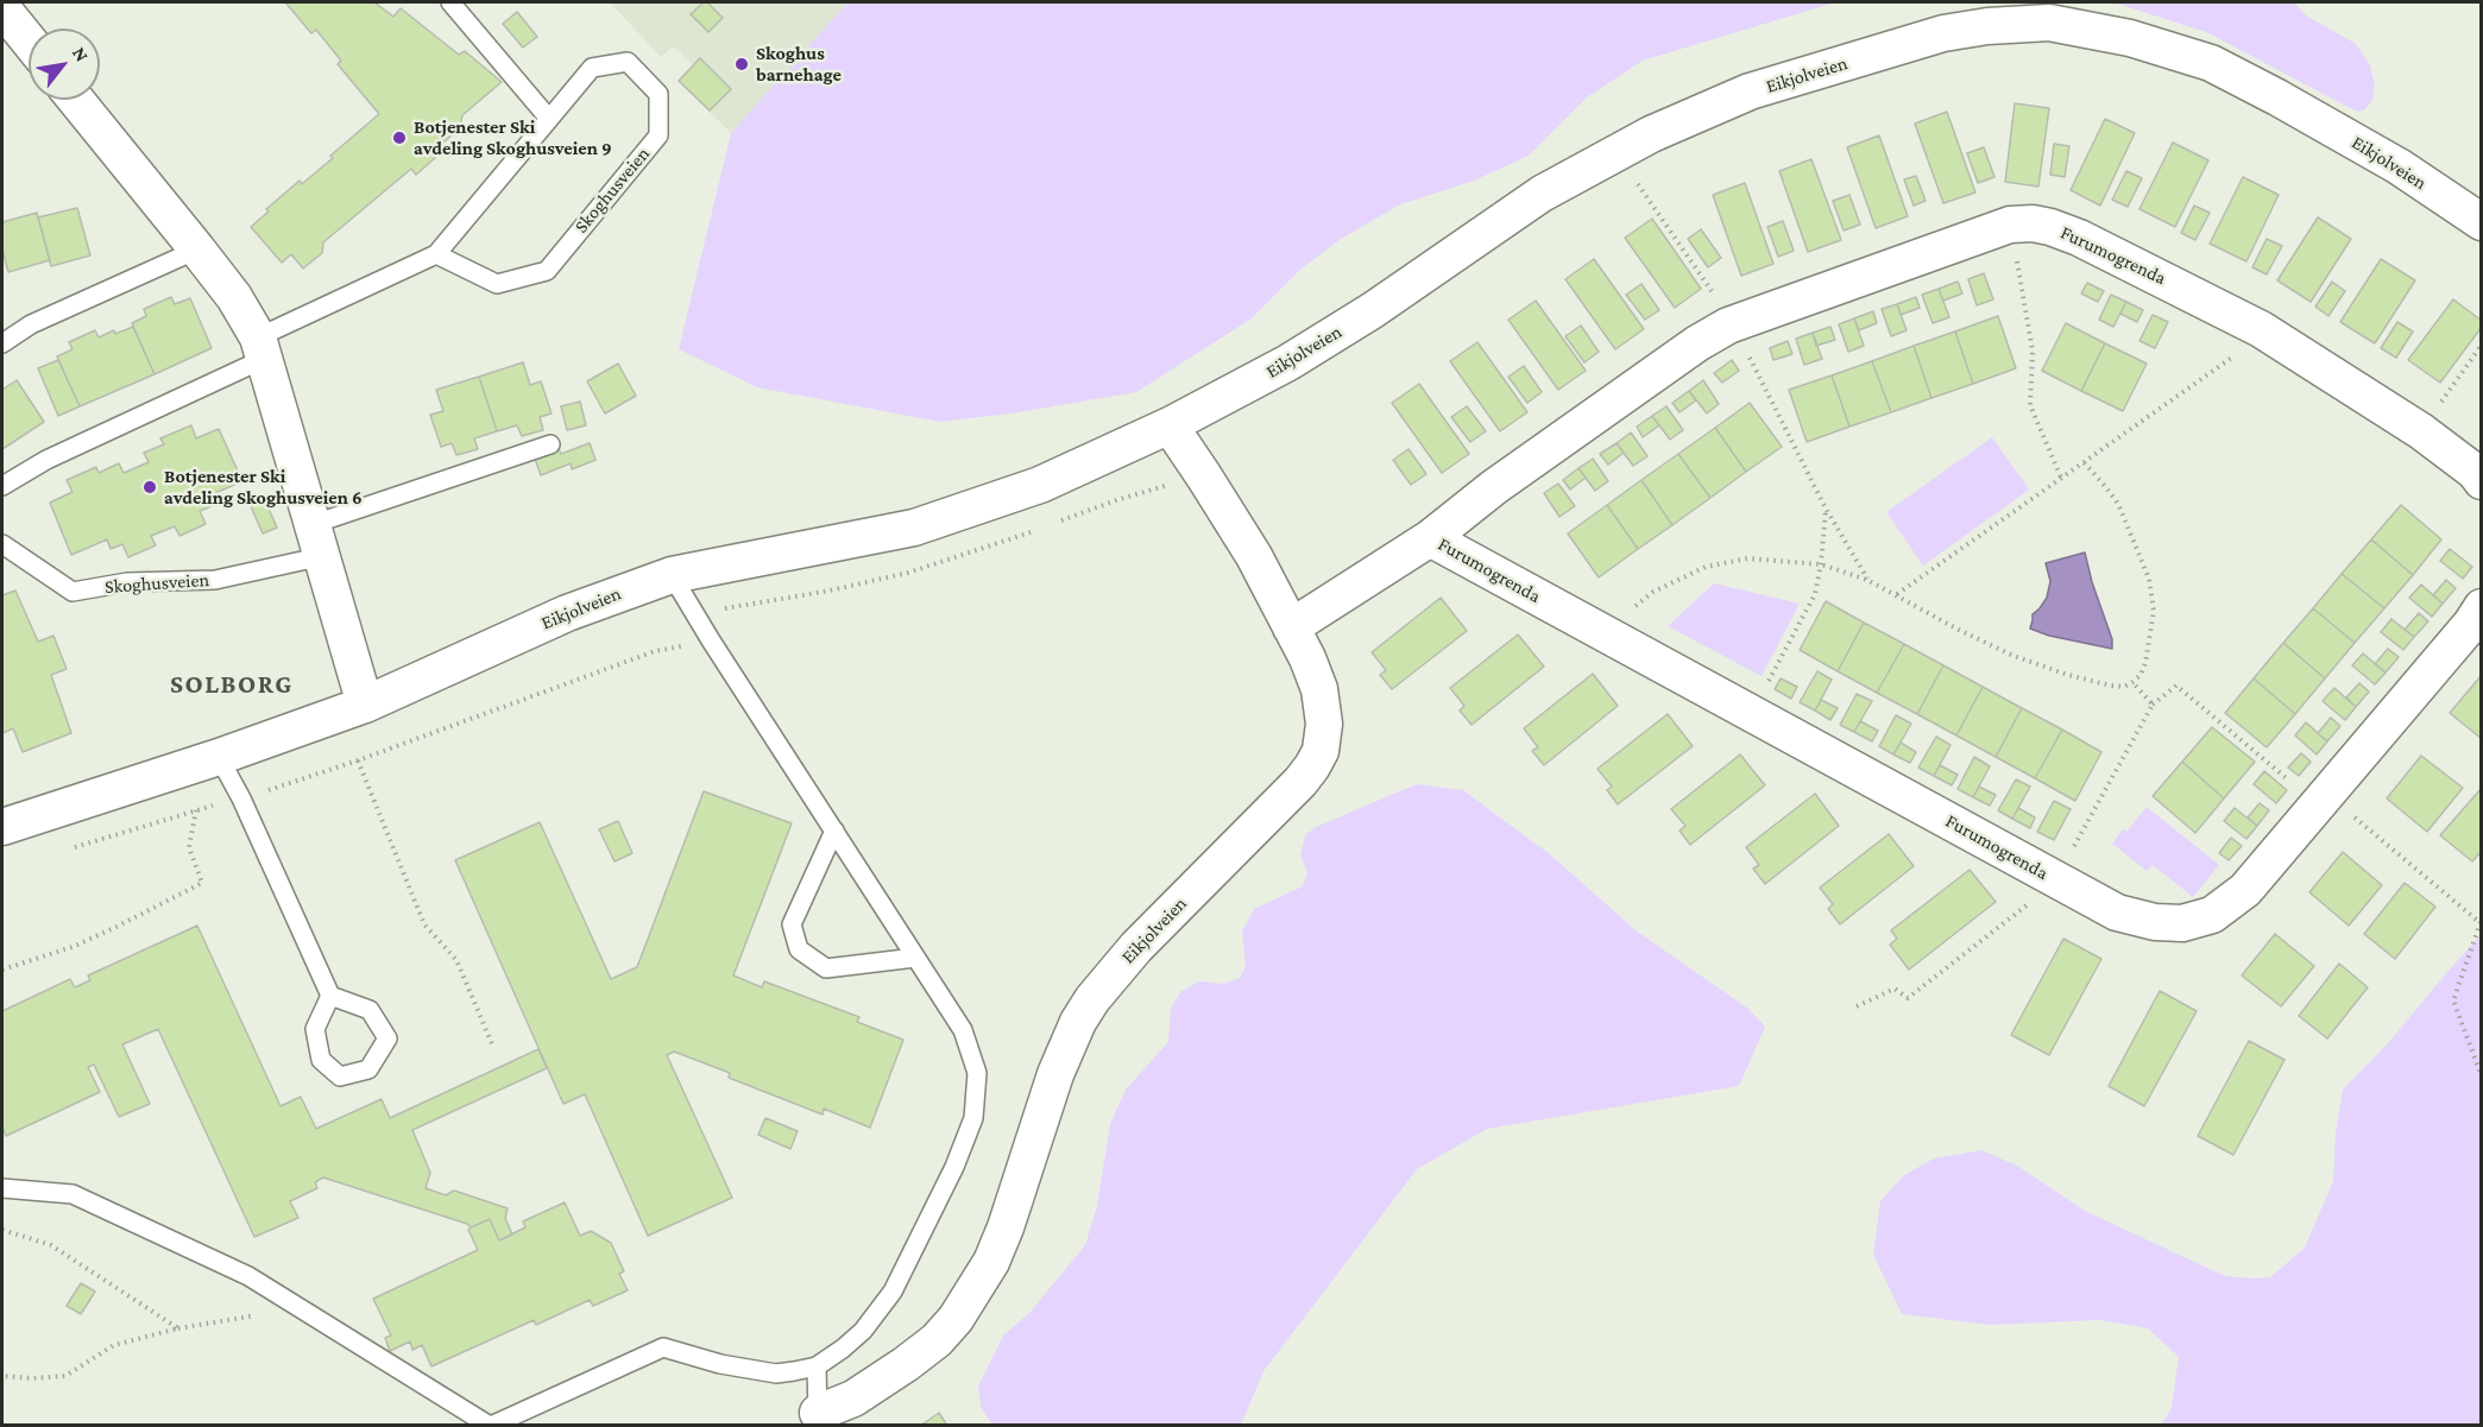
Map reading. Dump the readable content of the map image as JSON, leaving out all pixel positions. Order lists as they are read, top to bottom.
{
  "streets": {
    "street": ["Eikjolveien", "Furumogrenda"],
    "lane": ["Skoghusveien"]
  },
  "crossings": [
    ["Eikjolveien", "Furumogrenda"]
  ],
  "districts": ["SOLBORG"],
  "places": ["Skoghus barnehage", "Botjenester Ski avdeling Skoghusveien 9", "Botjenester Ski avdeling Skoghusveien 6"],
  "north": "top right"
}
